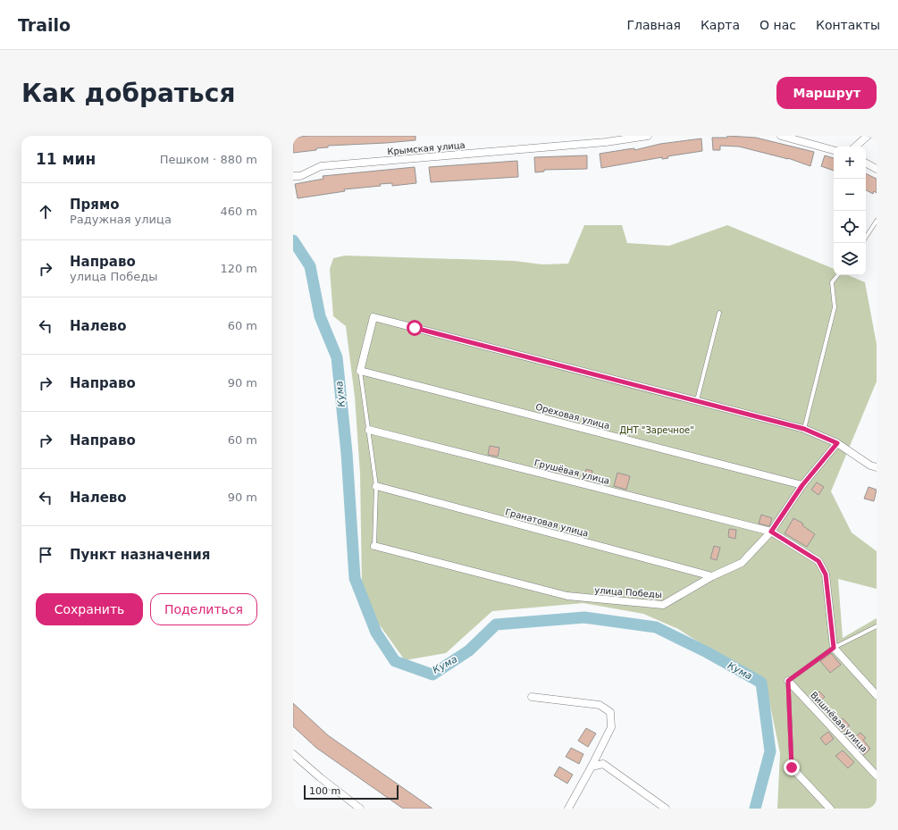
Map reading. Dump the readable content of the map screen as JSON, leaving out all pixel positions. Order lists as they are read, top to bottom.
{
  "streets": {
    "street": [
      "Крымская улица",
      "Ореховая улица",
      "Грушёвая улица",
      "Гранатовая улица",
      "улица Победы",
      "Вишнёвая улица"
    ]
  },
  "crossings": [
    ["Ореховая улица", "улица Победы"],
    ["Грушёвая улица", "улица Победы"],
    ["Гранатовая улица", "улица Победы"]
  ],
  "water": ["Кума"],
  "parks": ["ДНТ \"Заречное\""],
  "scale_bar": "100 m",
  "page": {
    "header": "Trailo",
    "nav": [
      "Главная",
      "Карта",
      "О нас",
      "Контакты"
    ],
    "buttons": [
      "Маршрут",
      ["Сохранить", "Поделиться"]
    ],
    "title": "Как добраться",
    "heading": ["11 мин", "Пешком · 880 m"],
    "map_buttons": ["+", "−"],
    "list": [
      ["Прямо", "Радужная улица", "460 m"],
      ["Направо", "улица Победы", "120 m"],
      ["Налево", "60 m"],
      ["Направо", "90 m"],
      ["Направо", "60 m"],
      ["Налево", "90 m"],
      "Пункт назначения"
    ],
    "scale": "100 m"
  }
}
